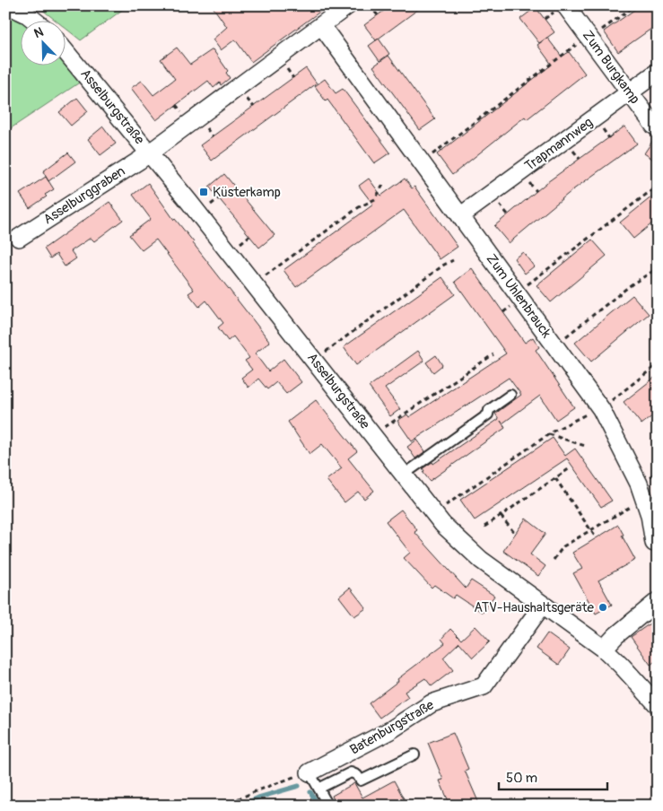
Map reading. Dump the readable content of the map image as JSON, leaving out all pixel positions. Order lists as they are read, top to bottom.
{
  "streets": {
    "street": [
      "Zum Burgkamp",
      "Asselburgstraße",
      "Trapmannweg",
      "Asselburggraben",
      "Zum Uhlenbrauck",
      "Batenburgstraße"
    ]
  },
  "crossings": [
    ["Zum Burgkamp", "Trapmannweg"],
    ["Asselburgstraße", "Asselburggraben"],
    ["Asselburgstraße", "Batenburgstraße"],
    ["Trapmannweg", "Zum Uhlenbrauck"]
  ],
  "places": {
    "transit": ["Küsterkamp"],
    "other": ["ATV-Haushaltsgeräte"]
  },
  "scale_bar": "50 m",
  "north": "top left"
}
